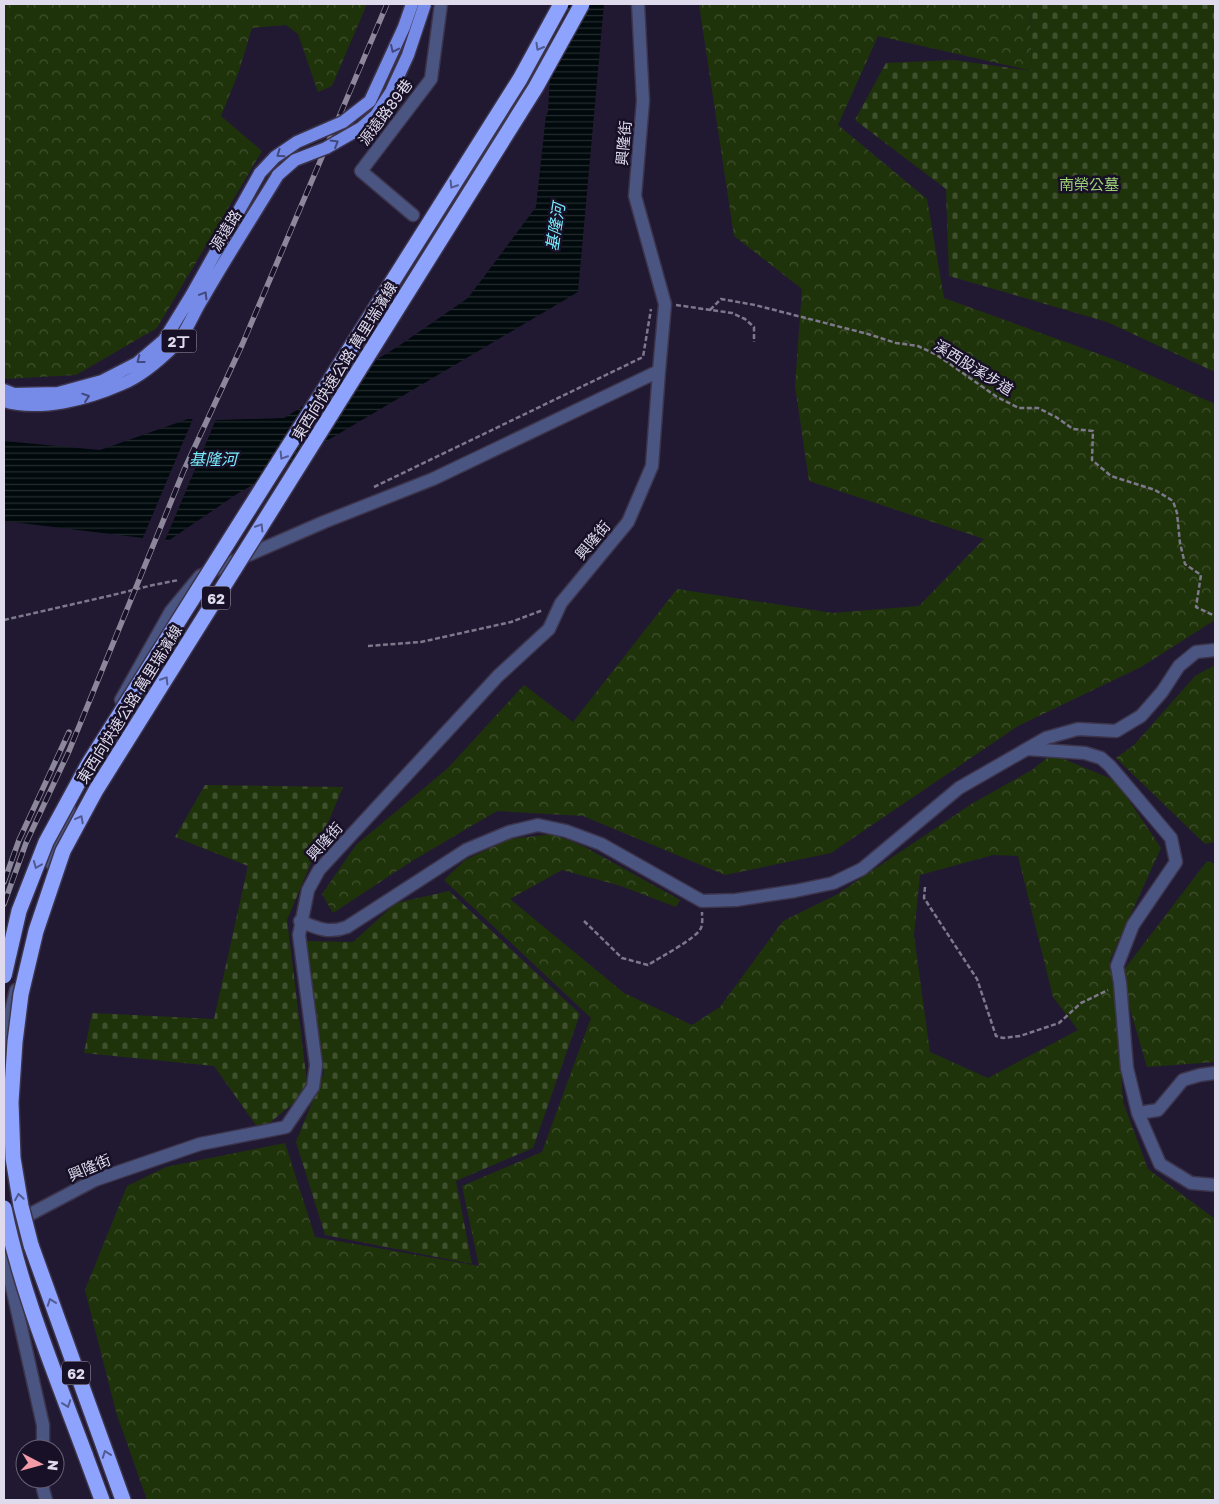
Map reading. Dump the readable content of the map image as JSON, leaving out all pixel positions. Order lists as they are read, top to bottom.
{
  "streets": {
    "highway": ["東西向快速公路 萬里瑞濱線", "62"],
    "main road": ["源遠路", "2丁"],
    "street": ["源遠路89巷", "興隆街"],
    "path": ["溪西股溪步道"]
  },
  "water": ["基隆河"],
  "parks": ["南榮公墓"],
  "north": "right"
}
